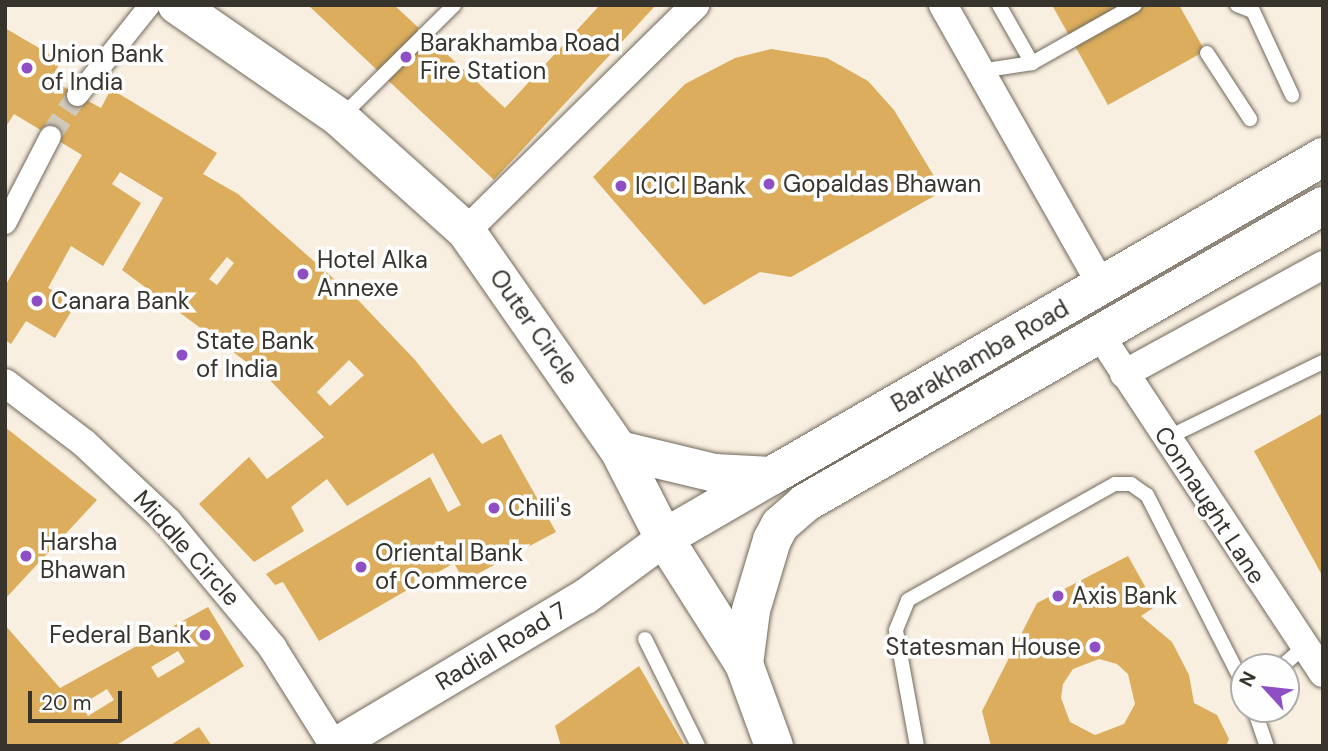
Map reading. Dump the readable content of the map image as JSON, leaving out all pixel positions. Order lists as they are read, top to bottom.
{
  "streets": {
    "main road": ["Outer Circle", "Barakhamba Road"],
    "street": ["Connaught Lane", "Middle Circle", "Radial Road 7"]
  },
  "crossings": [
    ["Outer Circle", "Barakhamba Road"],
    ["Outer Circle", "Radial Road 7"],
    ["Barakhamba Road", "Connaught Lane"],
    ["Barakhamba Road", "Radial Road 7"],
    ["Middle Circle", "Radial Road 7"]
  ],
  "places": [
    "Barakhamba Road Fire Station",
    "Union Bank of India",
    "Gopaldas Bhawan",
    "ICICI Bank",
    "Hotel Alka Annexe",
    "Canara Bank",
    "State Bank of India",
    "Chili's",
    "Harsha Bhawan",
    "Oriental Bank of Commerce",
    "Axis Bank",
    "Federal Bank",
    "Statesman House"
  ],
  "scale_bar": "20 m",
  "north": "top left"
}
